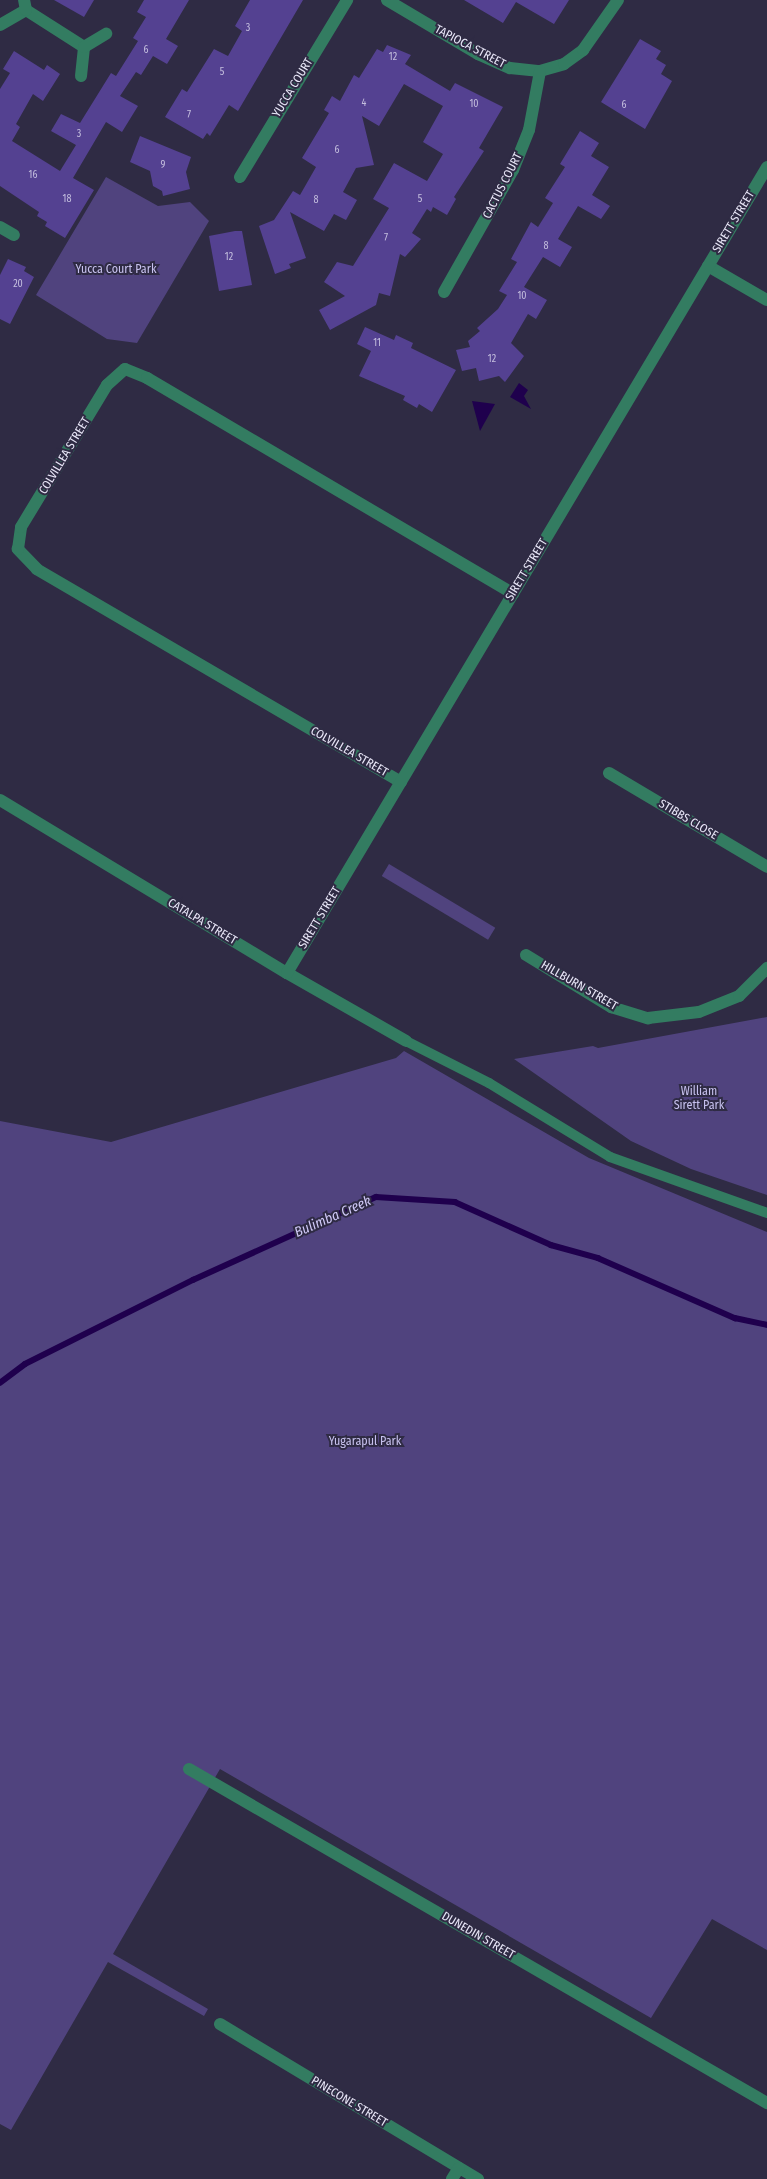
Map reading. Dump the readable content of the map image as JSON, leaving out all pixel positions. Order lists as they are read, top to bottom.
{
  "streets": {
    "street": [
      "TAPIOCA STREET",
      "YUCCA COURT",
      "CACTUS COURT",
      "SIRETT STREET",
      "COLVILLEA STREET",
      "STIBBS CLOSE",
      "CATALPA STREET",
      "HILLBURN STREET",
      "DUNEDIN STREET",
      "PINECONE STREET"
    ]
  },
  "crossings": [
    ["TAPIOCA STREET", "CACTUS COURT"],
    ["SIRETT STREET", "COLVILLEA STREET"],
    ["SIRETT STREET", "CATALPA STREET"]
  ],
  "water": ["Bulimba Creek"],
  "parks": ["Yucca Court Park", "William Sirett Park", "Yugarapul Park"],
  "house_numbers": [
    "3",
    "6",
    "12",
    "5",
    "4",
    "10",
    "6",
    "7",
    "3",
    "6",
    "9",
    "16",
    "18",
    "5",
    "8",
    "7",
    "8",
    "12",
    "20",
    "10",
    "11",
    "12"
  ]
}
